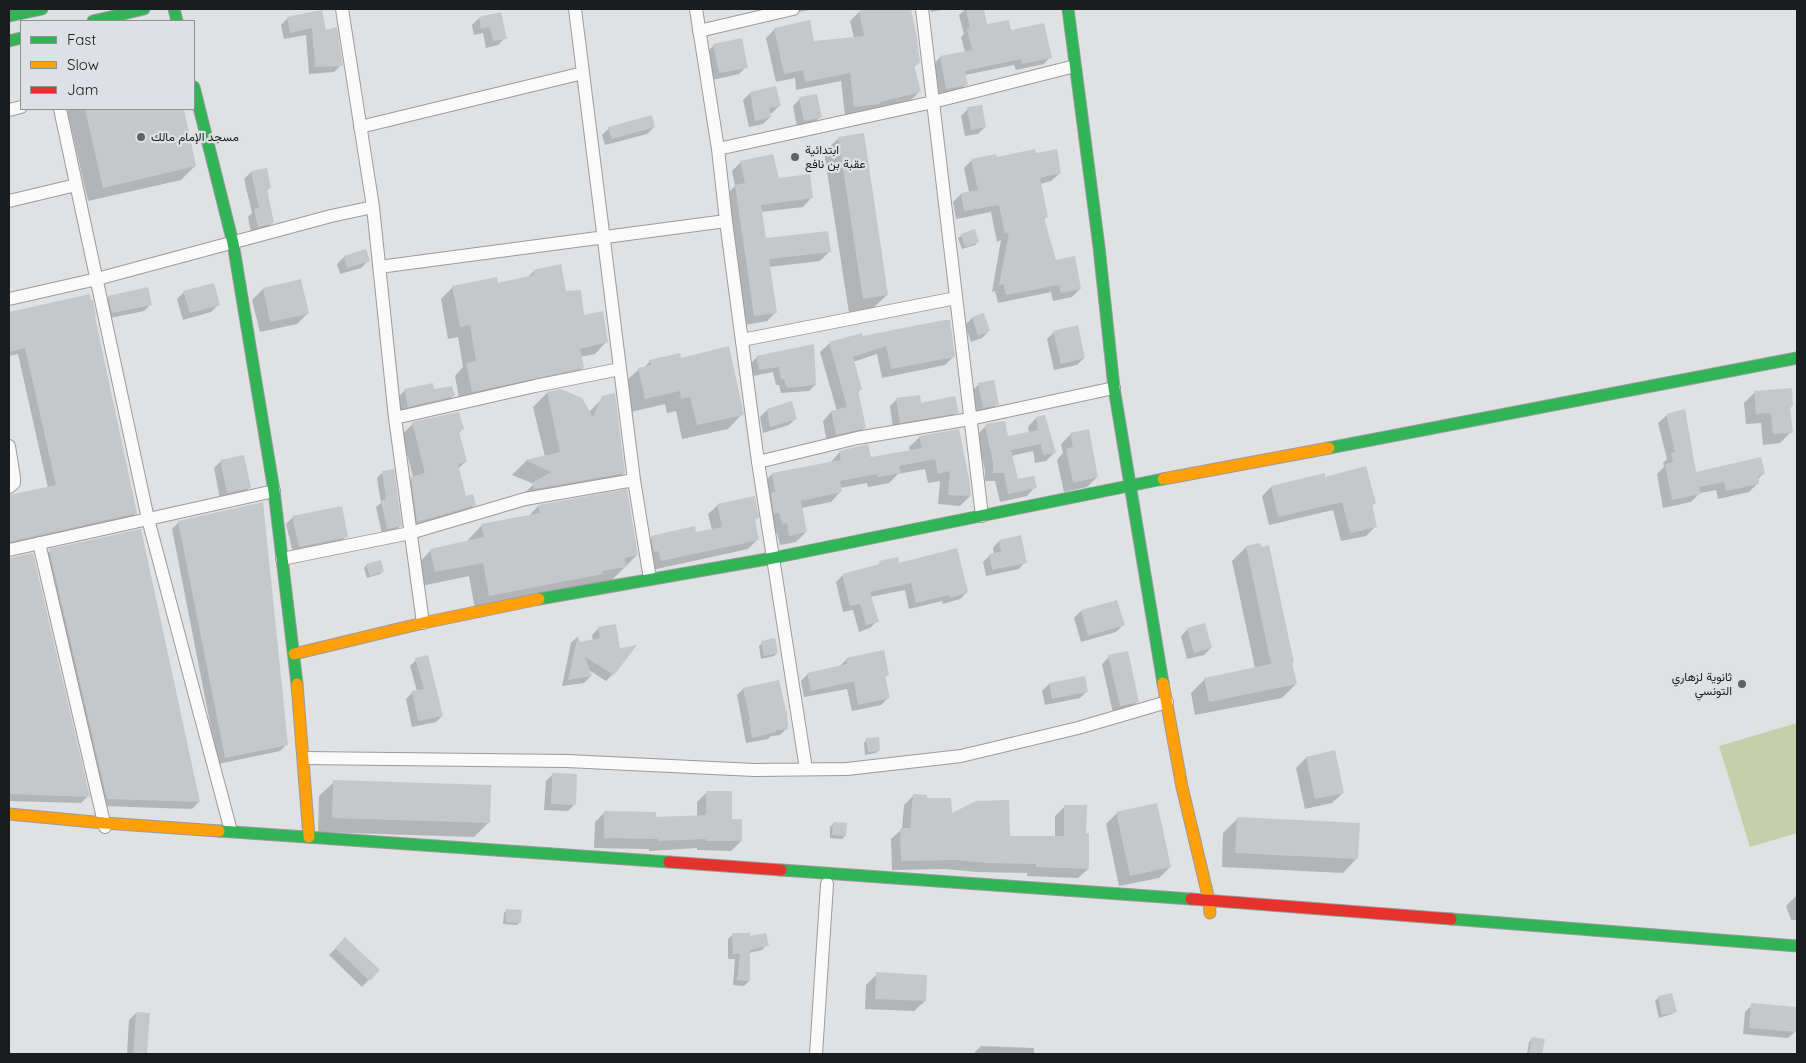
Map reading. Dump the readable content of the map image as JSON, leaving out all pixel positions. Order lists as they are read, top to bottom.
{
  "places": ["مسجد الإمام مالك", "ابتدائية عقبة بن نافع", "ثانوية لزهاري التونسي"],
  "legend": ["Fast", "Slow", "Jam"]
}
